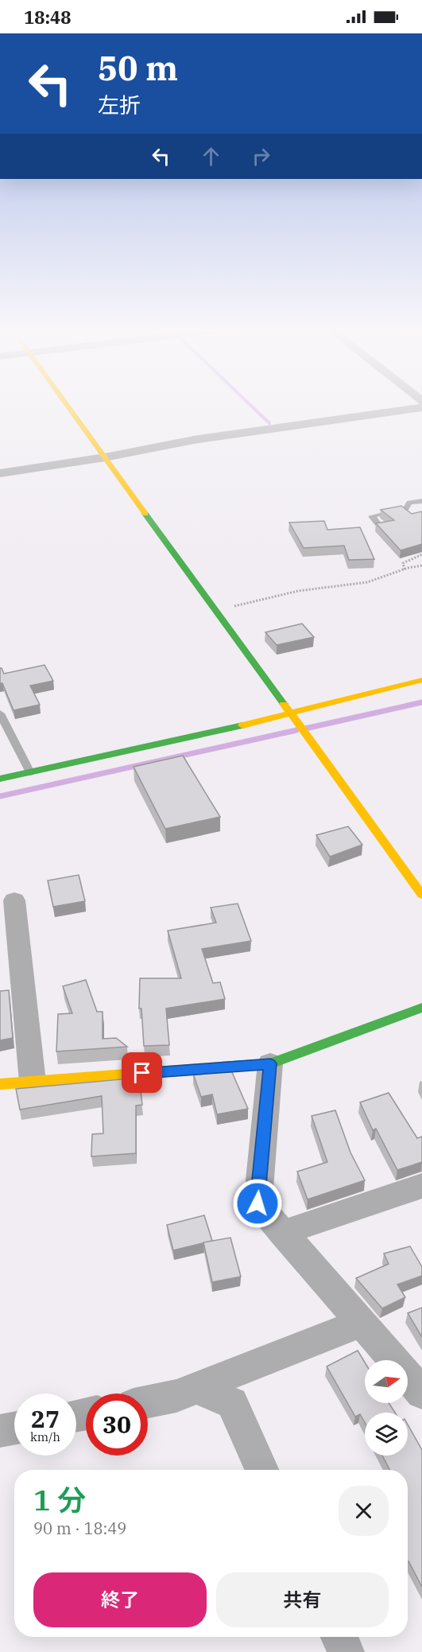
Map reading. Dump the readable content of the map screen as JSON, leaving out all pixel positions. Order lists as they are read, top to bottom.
{
  "north": "right",
  "page": {
    "status": "18:48",
    "turn": ["50 m", "左折"],
    "speed": "27 km/h",
    "limit": "30",
    "heading": ["1 分", "90 m · 18:49"],
    "buttons": ["終了", "共有"]
  }
}
